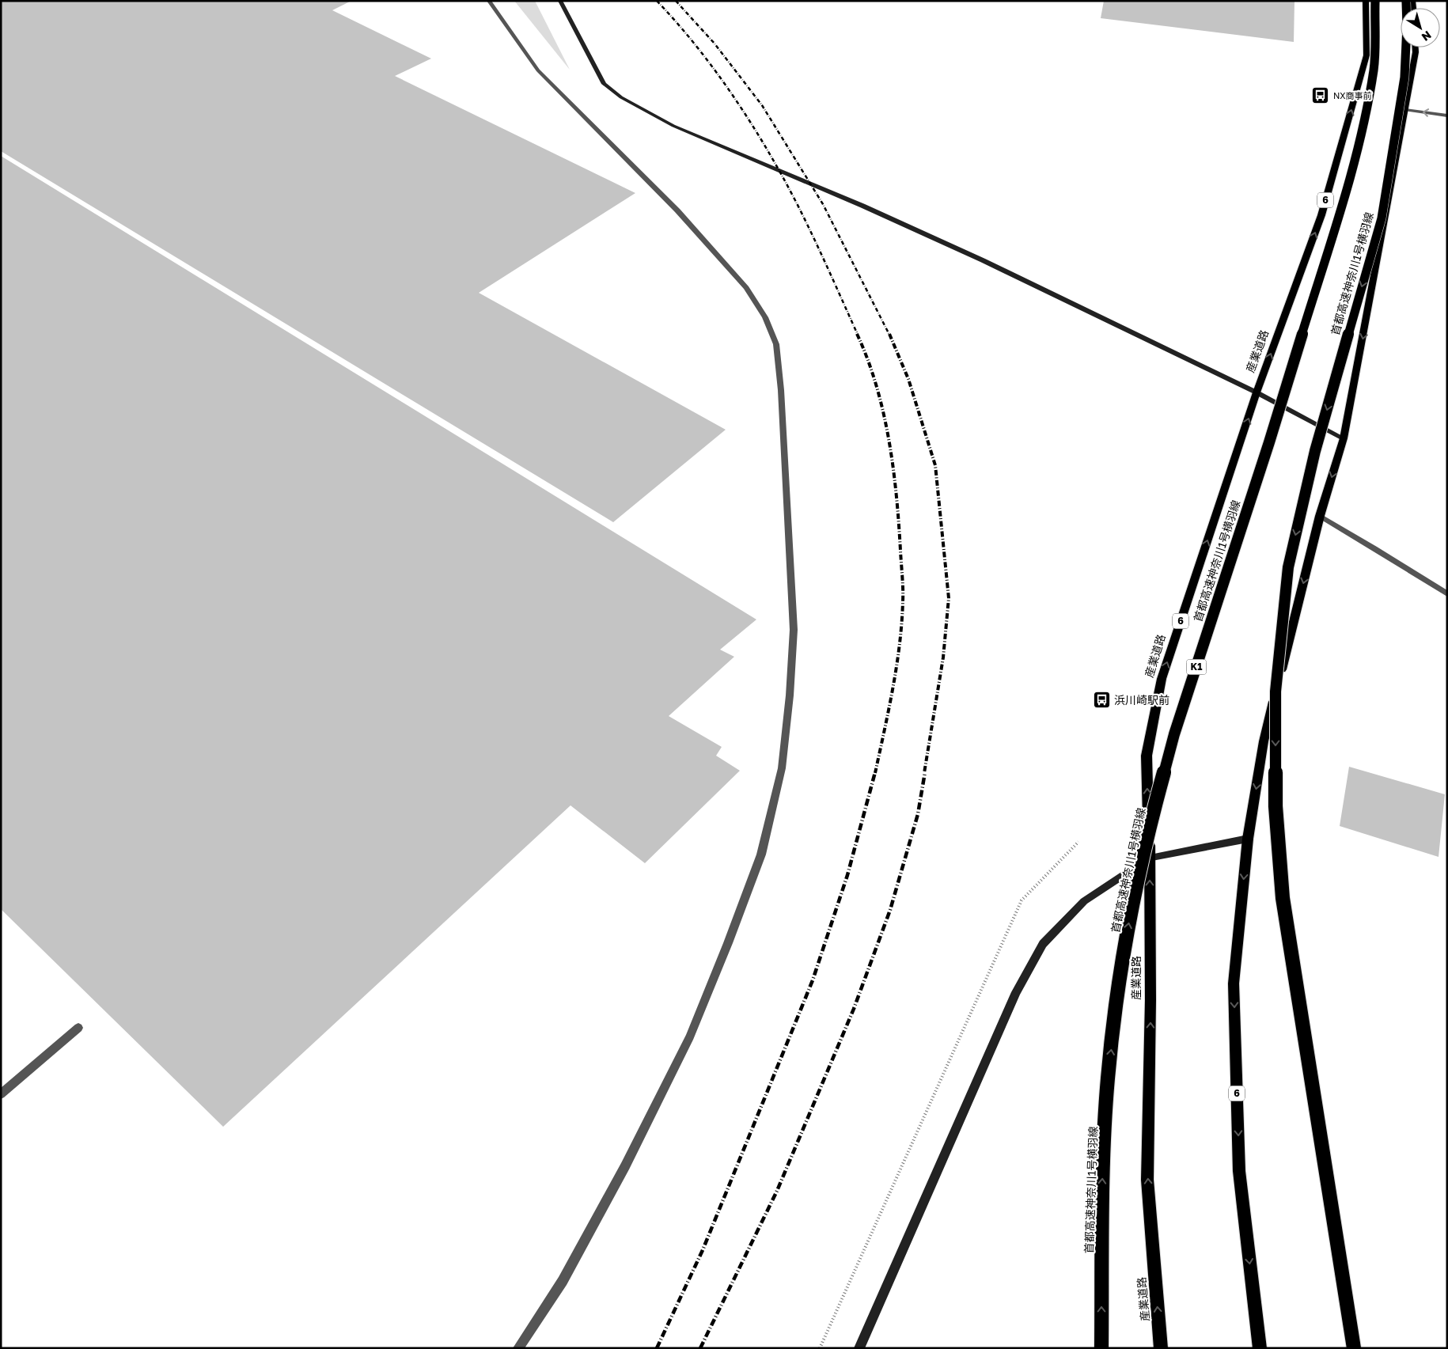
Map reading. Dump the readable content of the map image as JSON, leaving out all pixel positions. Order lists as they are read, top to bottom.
{
  "streets": {
    "highway": ["首都高速神奈川1号横羽線", "K1"],
    "main road": ["6", "産業道路"]
  },
  "places": {
    "bus stop": ["NX商事前", "浜川崎駅前"]
  },
  "north": "bottom right"
}
